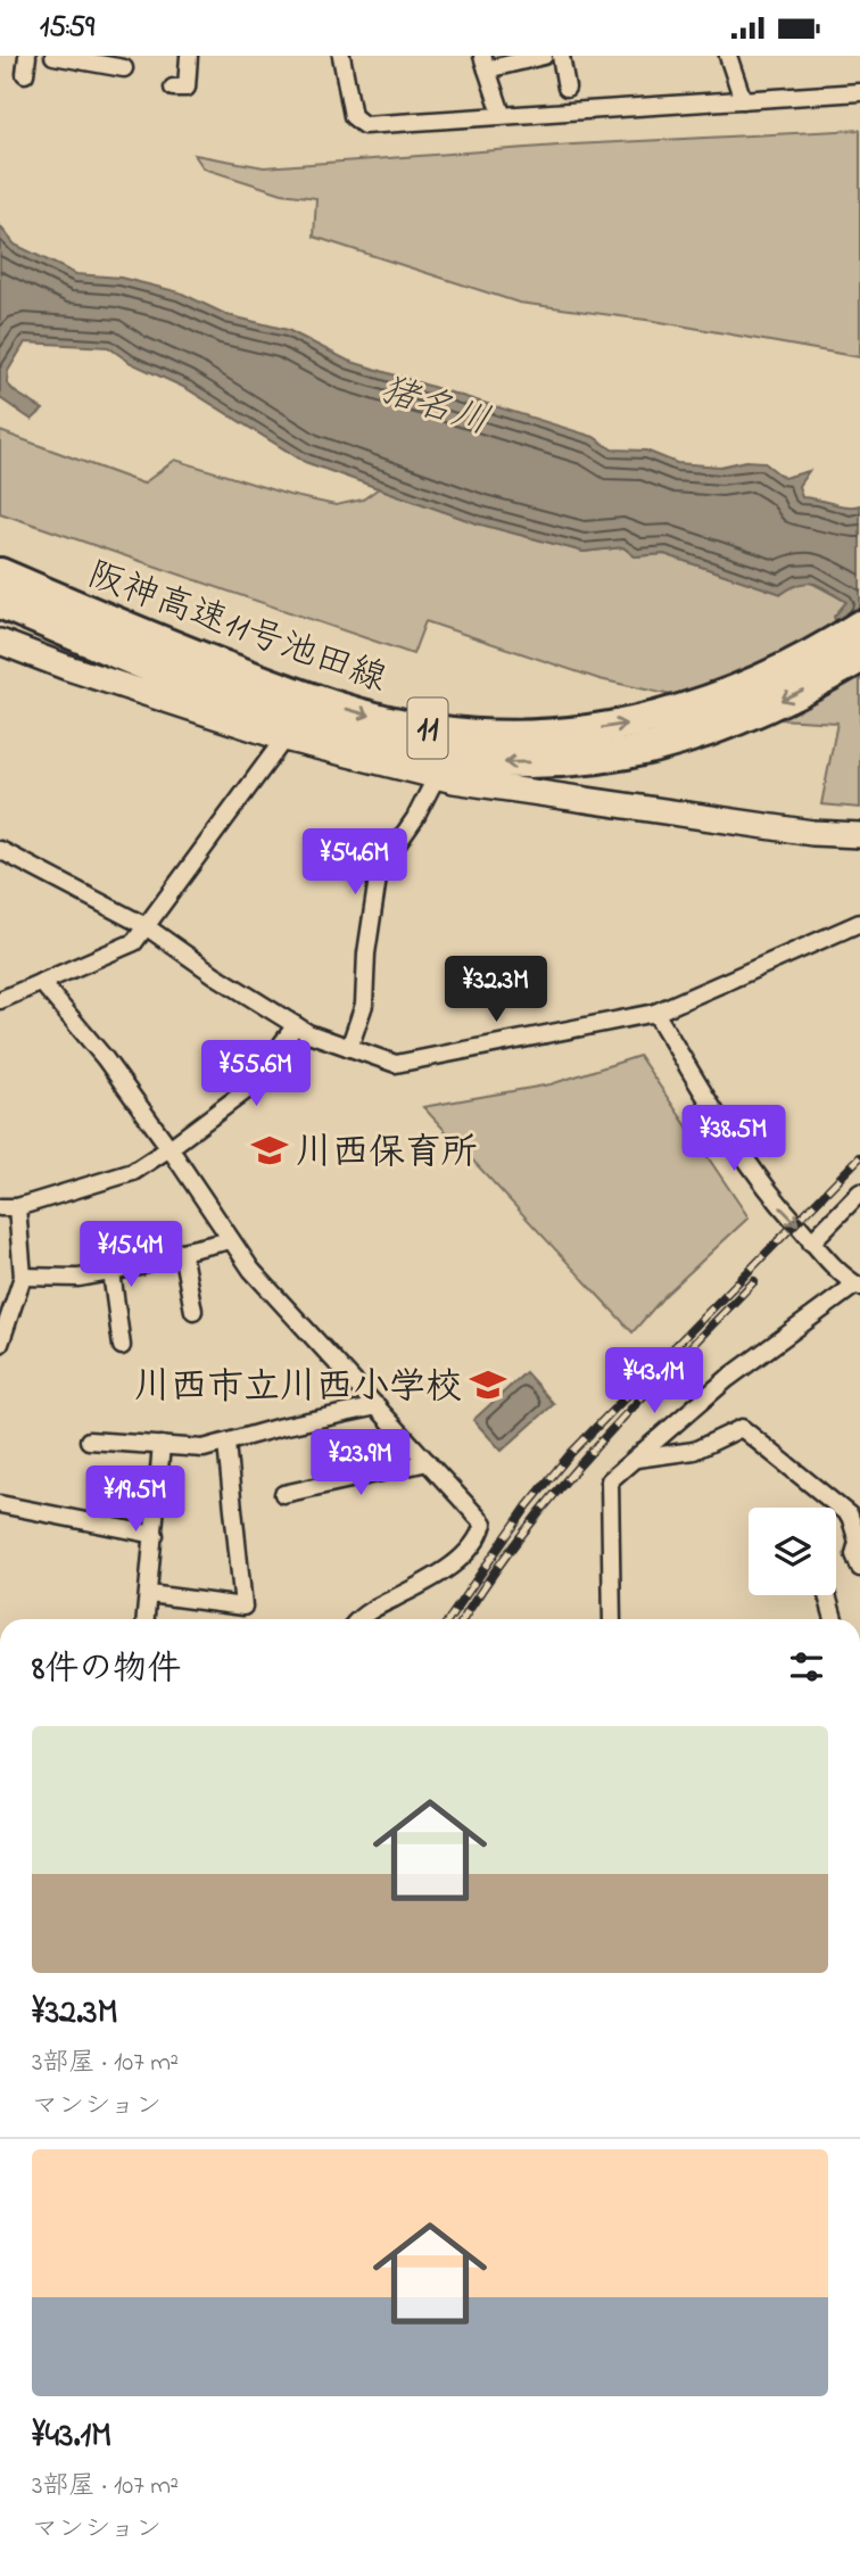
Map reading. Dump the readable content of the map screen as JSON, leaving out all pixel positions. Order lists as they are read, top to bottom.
{
  "streets": {
    "highway": ["阪神高速11号池田線", "11"]
  },
  "water": ["猪名川"],
  "places": {
    "school or university": ["川西保育所", "川西市立川西小学校"]
  },
  "page": {
    "status": "15:59",
    "price": [
      "¥54.6M",
      "¥32.3M",
      "¥55.6M",
      "¥38.5M",
      "¥15.4M",
      "¥43.1M",
      "¥23.9M",
      "¥19.5M"
    ],
    "heading": "8件の物件",
    "list": [
      {
        "name": "¥32.3M",
        "note": "3部屋 · 107 m² · マンション"
      },
      {
        "name": "¥43.1M",
        "note": "3部屋 · 107 m² · マンション"
      }
    ]
  }
}
